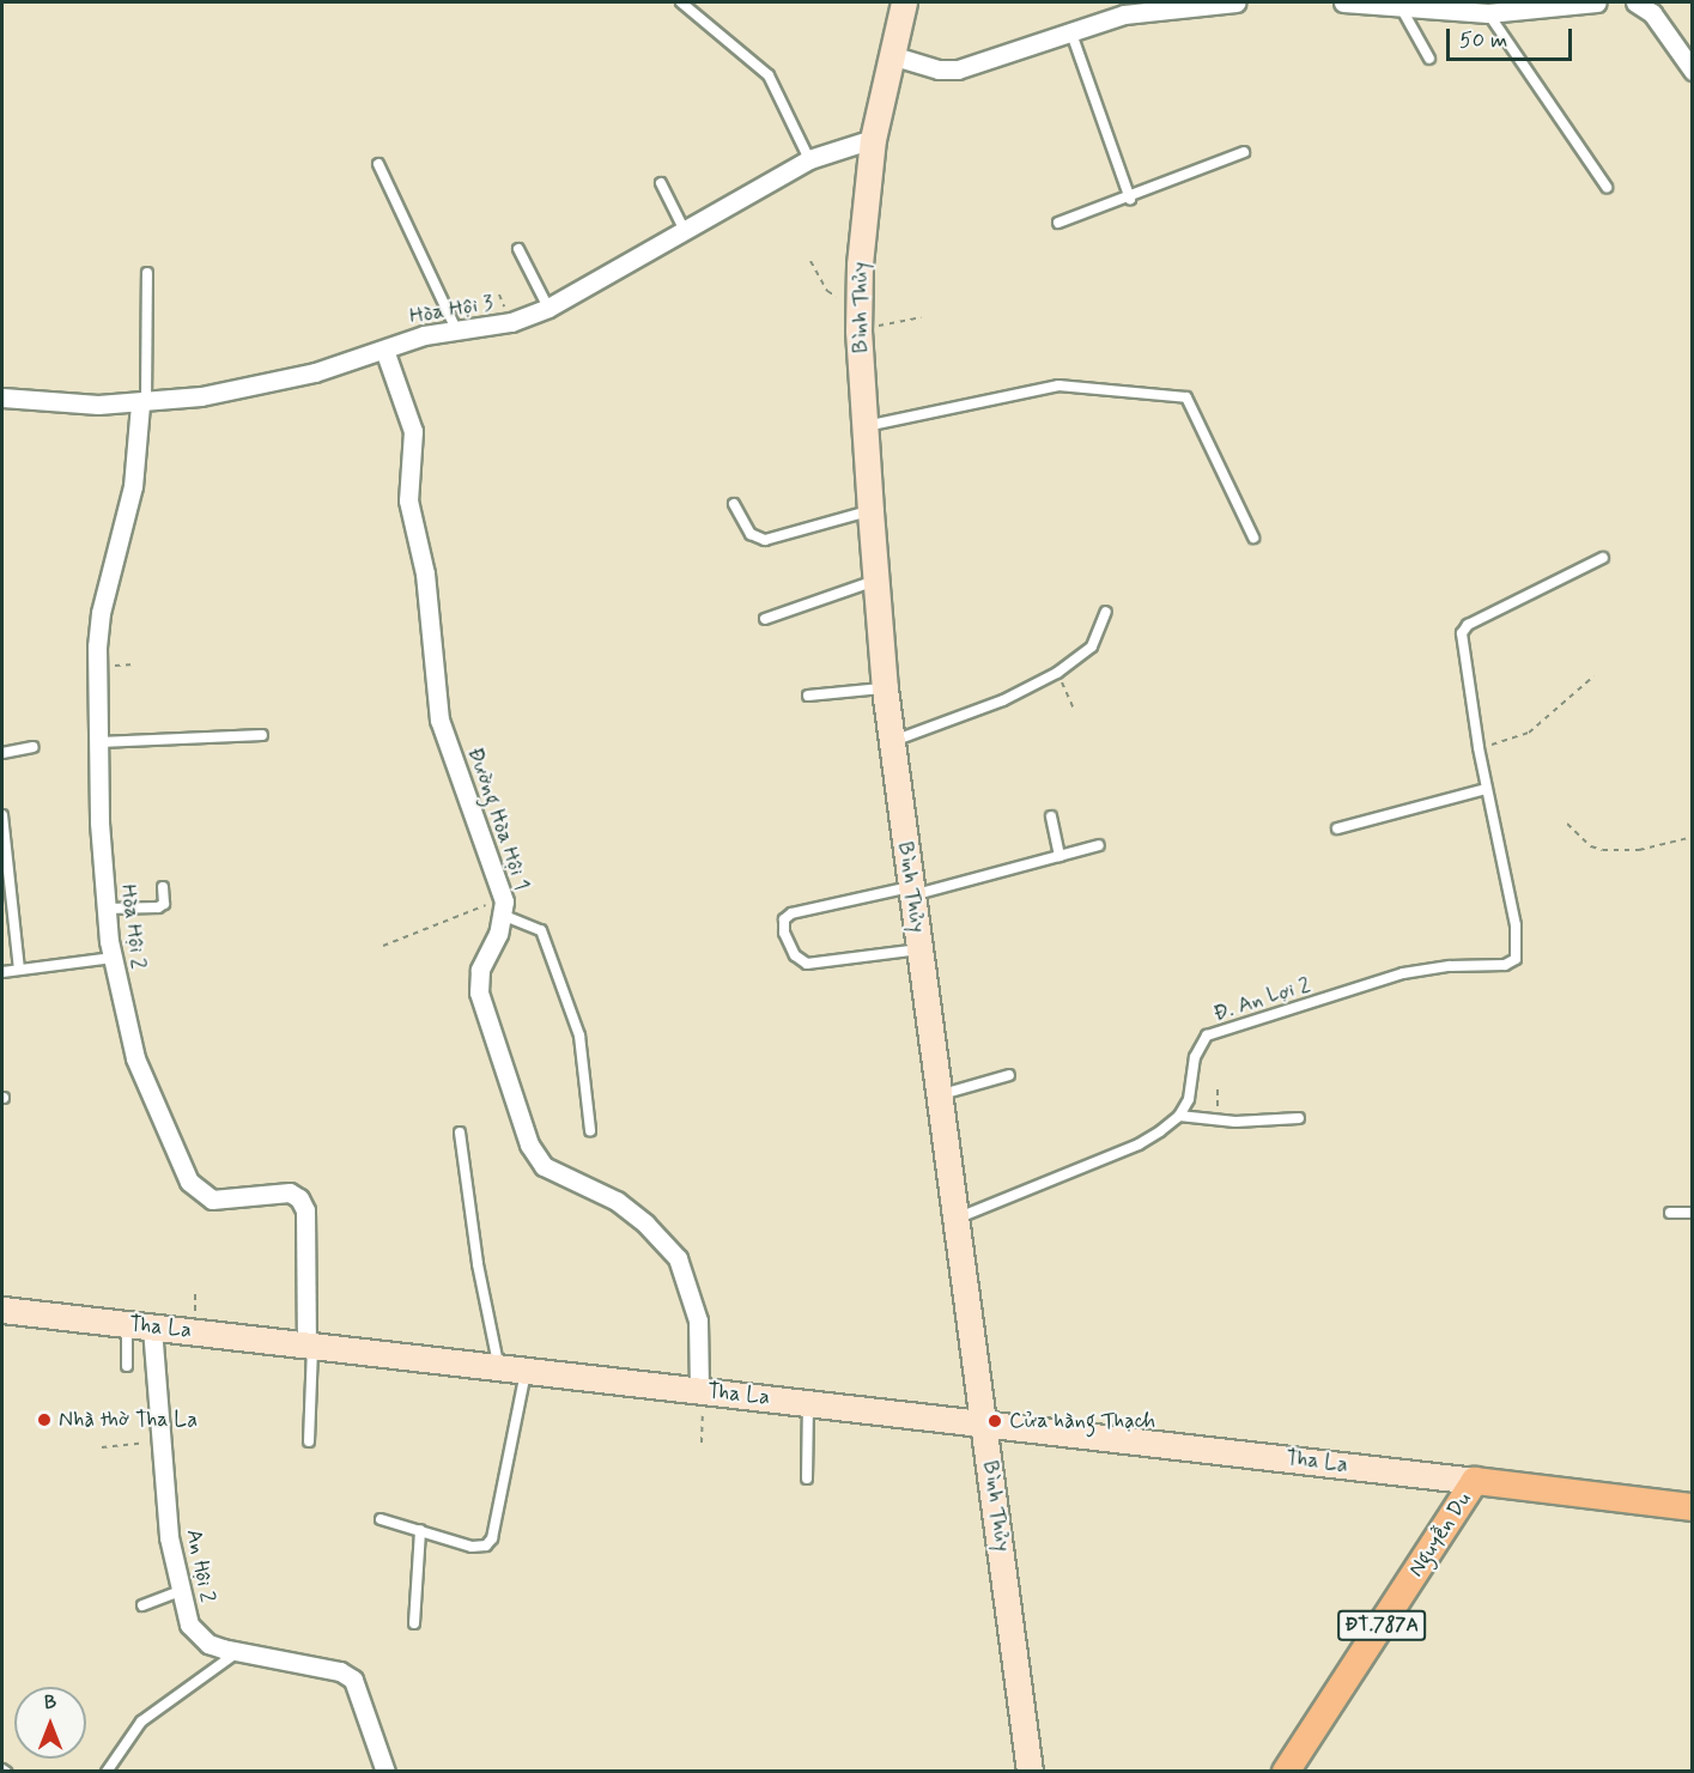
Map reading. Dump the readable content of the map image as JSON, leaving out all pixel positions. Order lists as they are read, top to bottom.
{
  "streets": {
    "main road": [
      "Bình Thủy",
      "Tha La",
      "Nguyễn Du",
      "ĐT.787A"
    ],
    "street": [
      "Hòa Hội 3",
      "Đường Hòa Hội 1",
      "Hòa Hội 2",
      "An Hội 2"
    ],
    "lane": ["Đ. An Lợi 2"]
  },
  "crossings": [
    ["Bình Thủy", "Hòa Hội 3"],
    ["Bình Thủy", "Tha La"],
    ["Hòa Hội 3", "Đường Hòa Hội 1"],
    ["Hòa Hội 3", "Hòa Hội 2"],
    ["Đường Hòa Hội 1", "Tha La"],
    ["Hòa Hội 2", "Tha La"],
    ["Tha La", "Nguyễn Du"],
    ["Tha La", "An Hội 2"]
  ],
  "places": ["Nhà thờ Tha La", "Cửa hàng Thạch"],
  "scale_bar": "50 m",
  "north": "top"
}
